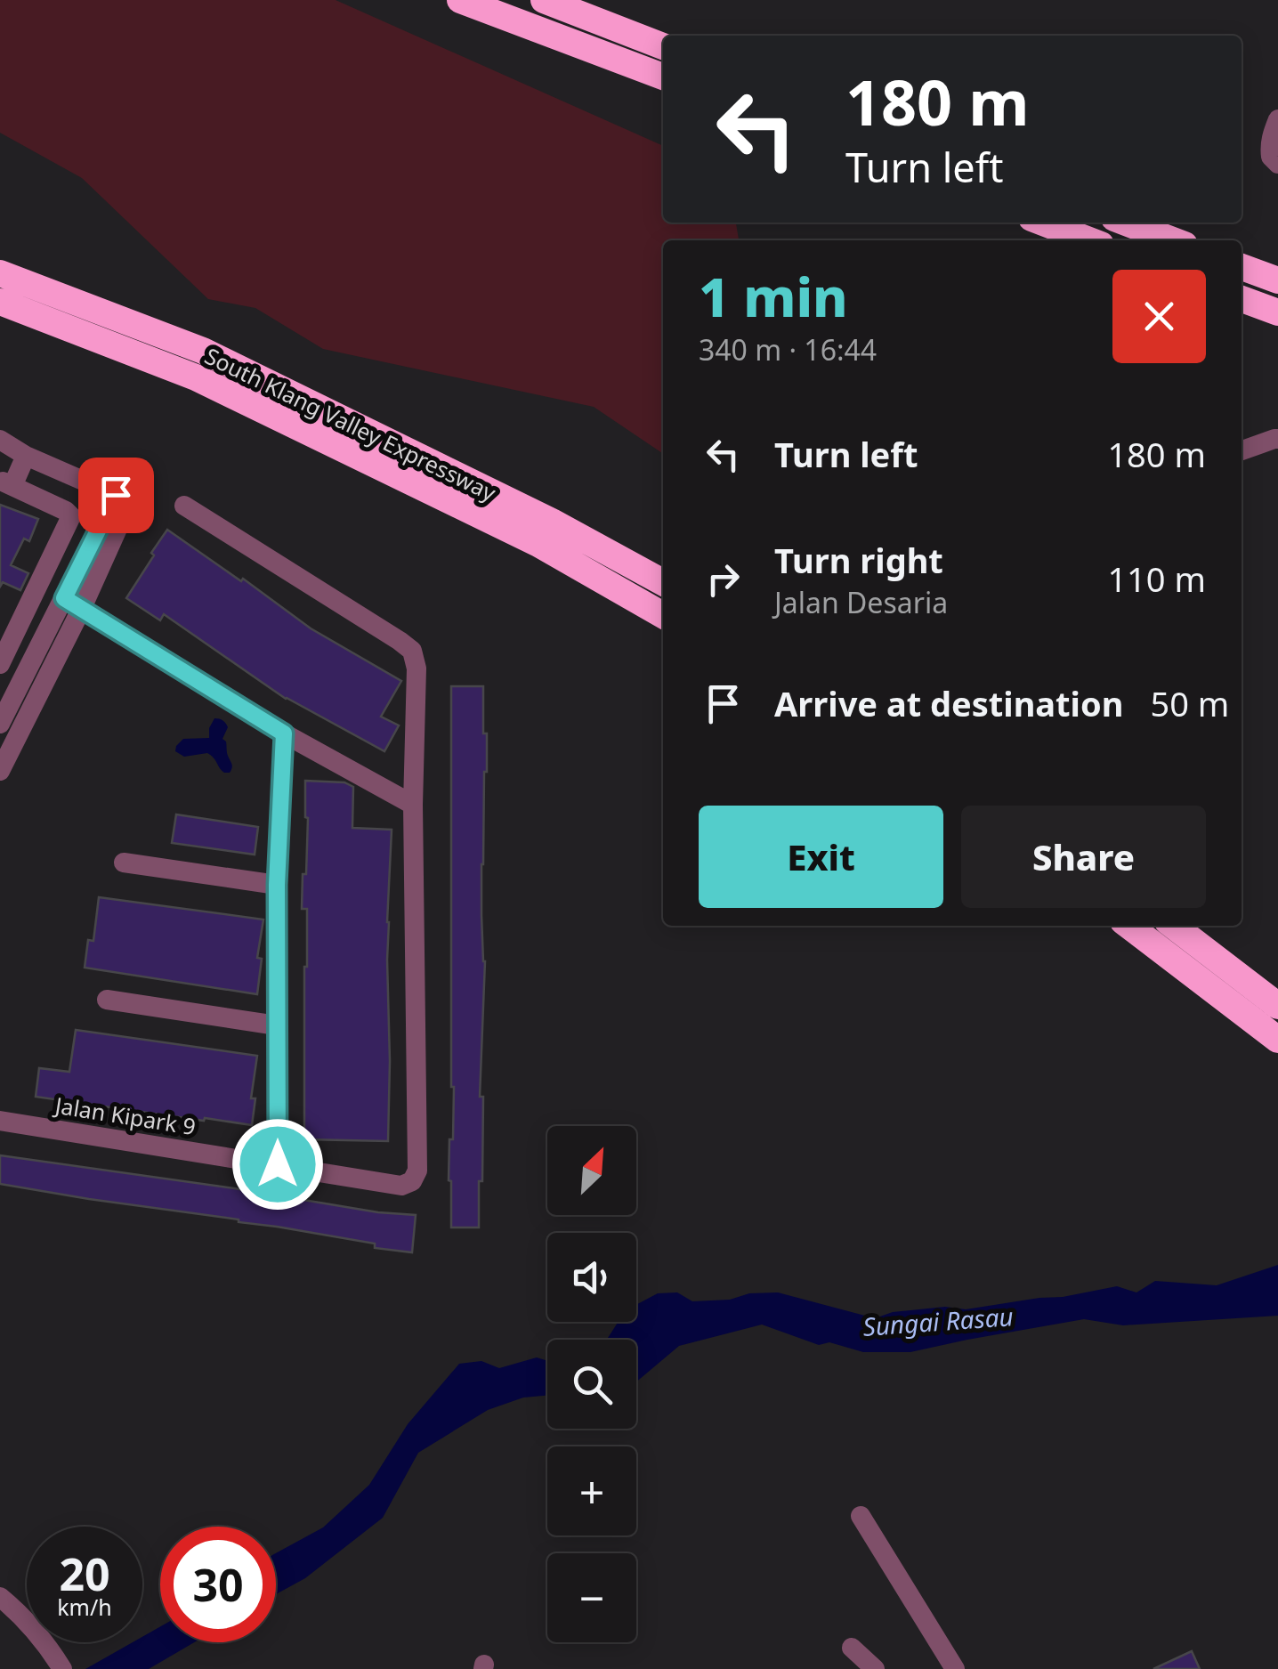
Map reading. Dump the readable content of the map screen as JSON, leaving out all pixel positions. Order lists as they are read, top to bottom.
{
  "streets": {
    "highway": ["South Klang Valley Expressway"],
    "street": ["Jalan Kipark 9"]
  },
  "water": ["Sungai Rasau"],
  "north": "top right",
  "page": {
    "turn": ["180 m", "Turn left"],
    "heading": ["1 min", "340 m · 16:44"],
    "list": [
      {
        "name": "Turn left",
        "value": "180 m"
      },
      {
        "name": "Turn right",
        "note": "Jalan Desaria",
        "value": "110 m"
      },
      {
        "name": "Arrive at destination",
        "value": "50 m"
      }
    ],
    "buttons": ["Exit", "Share"],
    "map_buttons": ["+", "−"],
    "speed": "20 km/h",
    "limit": "30"
  }
}
